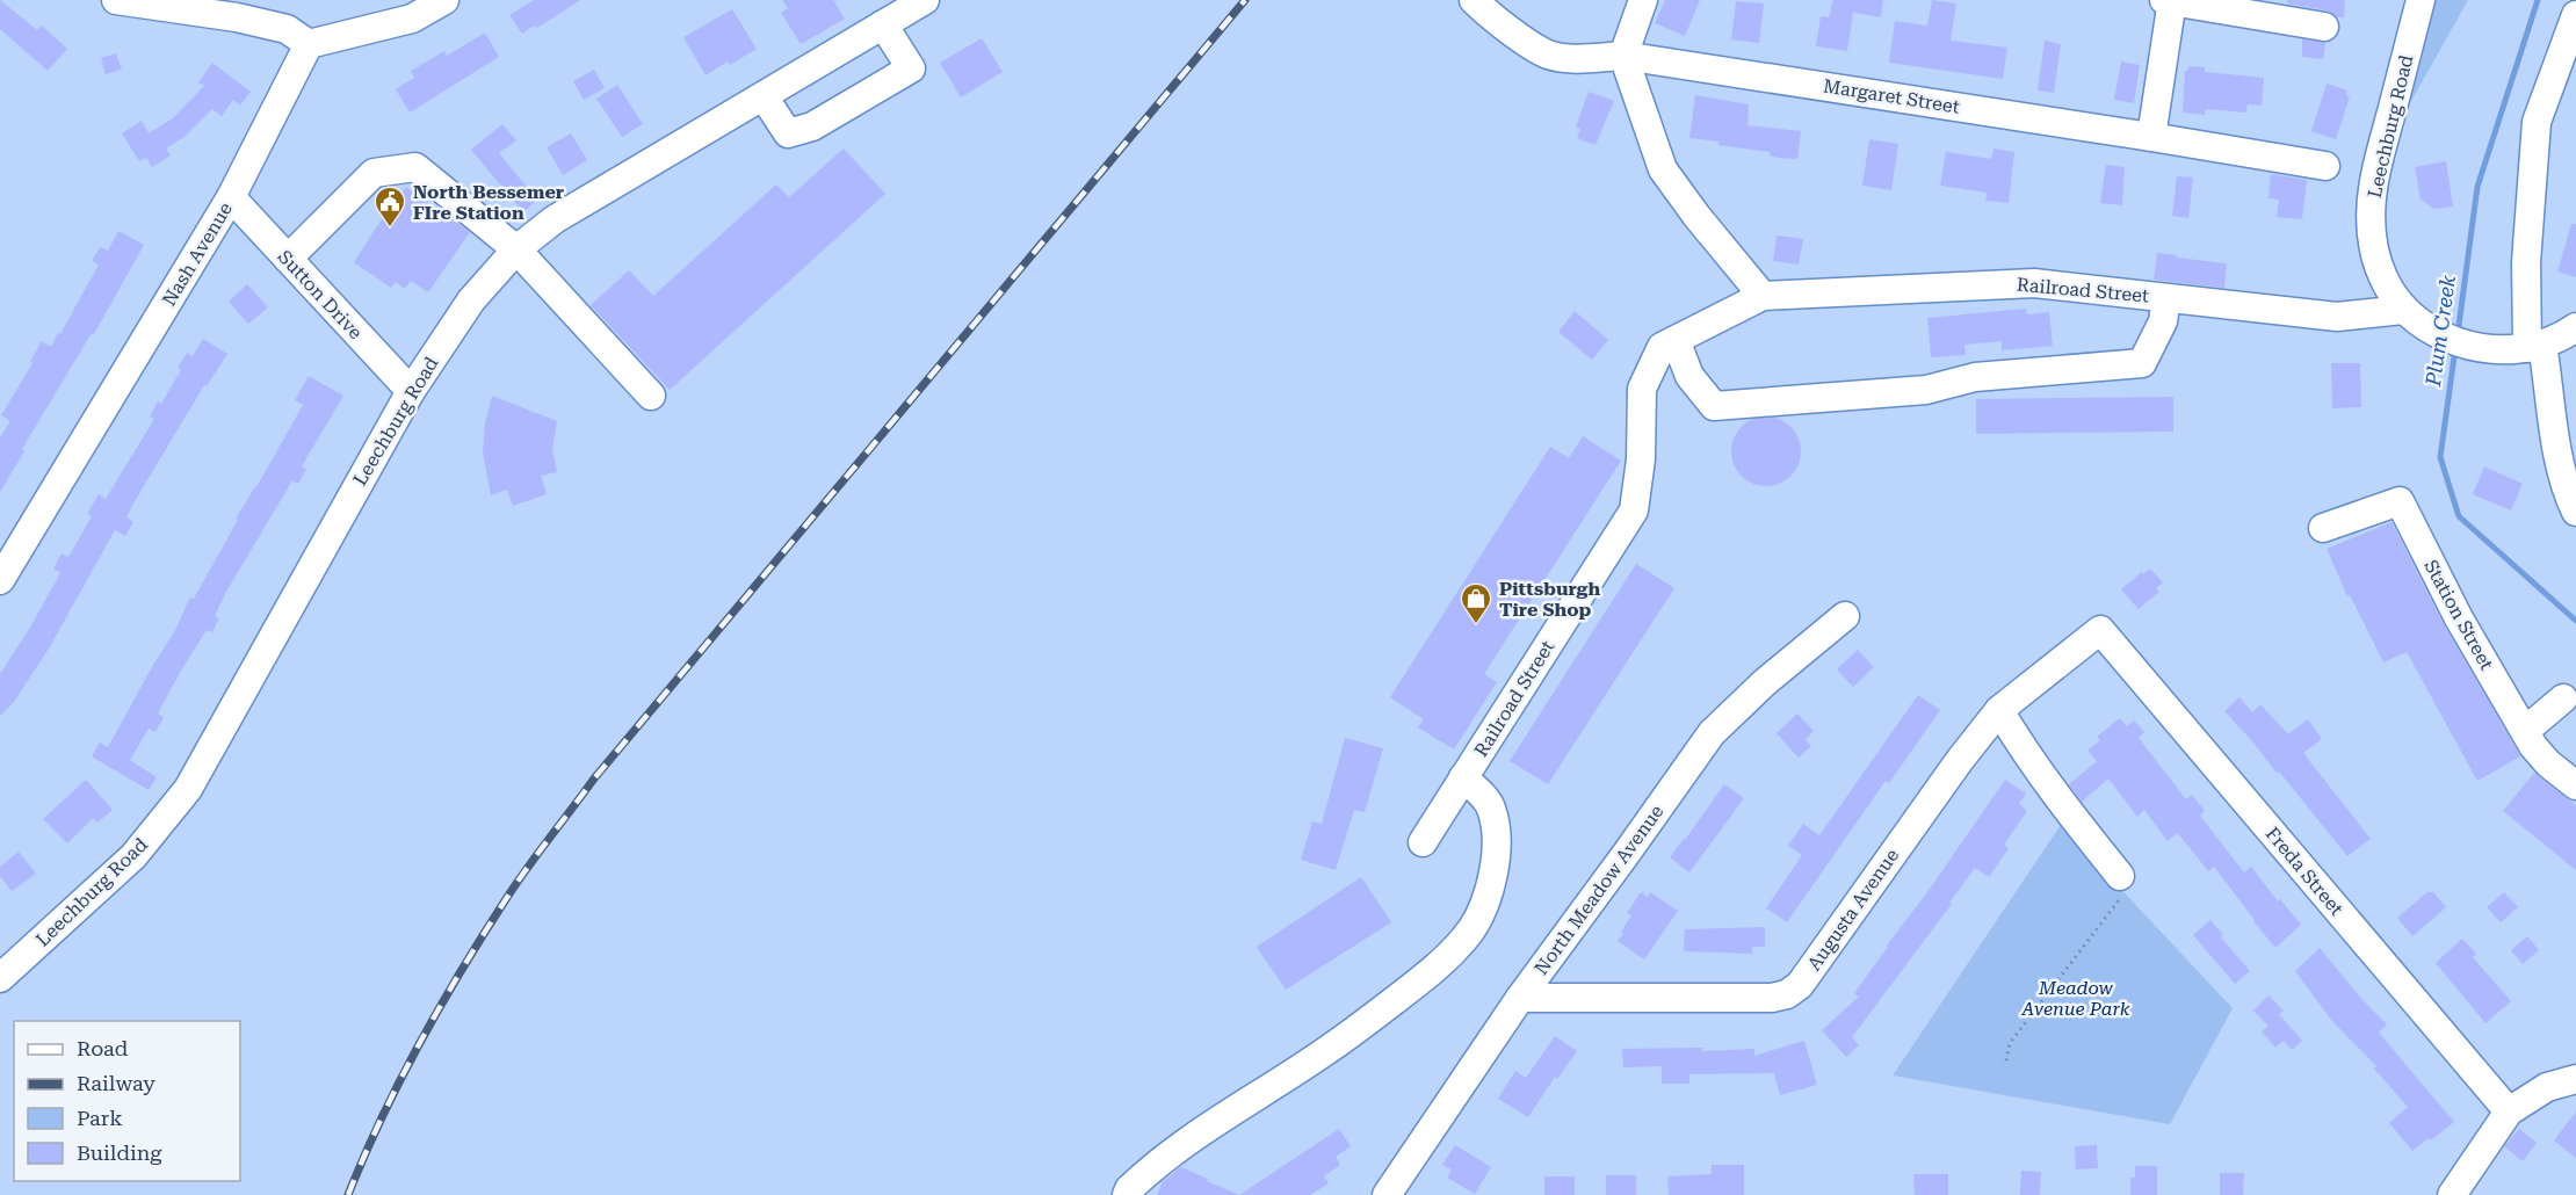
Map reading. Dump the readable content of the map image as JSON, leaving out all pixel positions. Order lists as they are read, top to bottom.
{
  "streets": {
    "street": [
      "Margaret Street",
      "Leechburg Road",
      "Nash Avenue",
      "Railroad Street",
      "Sutton Drive",
      "Station Street",
      "Freda Street",
      "North Meadow Avenue",
      "Augusta Avenue"
    ]
  },
  "crossings": [
    ["Leechburg Road", "Railroad Street"],
    ["Leechburg Road", "Sutton Drive"],
    ["Nash Avenue", "Sutton Drive"],
    ["Freda Street", "Augusta Avenue"],
    ["North Meadow Avenue", "Augusta Avenue"]
  ],
  "water": ["Plum Creek"],
  "parks": ["Meadow Avenue Park"],
  "places": {
    "public building": ["North Bessemer FIre Station"],
    "shop": ["Pittsburgh Tire Shop"]
  },
  "legend": [
    "Road",
    "Railway",
    "Park",
    "Building"
  ]
}
